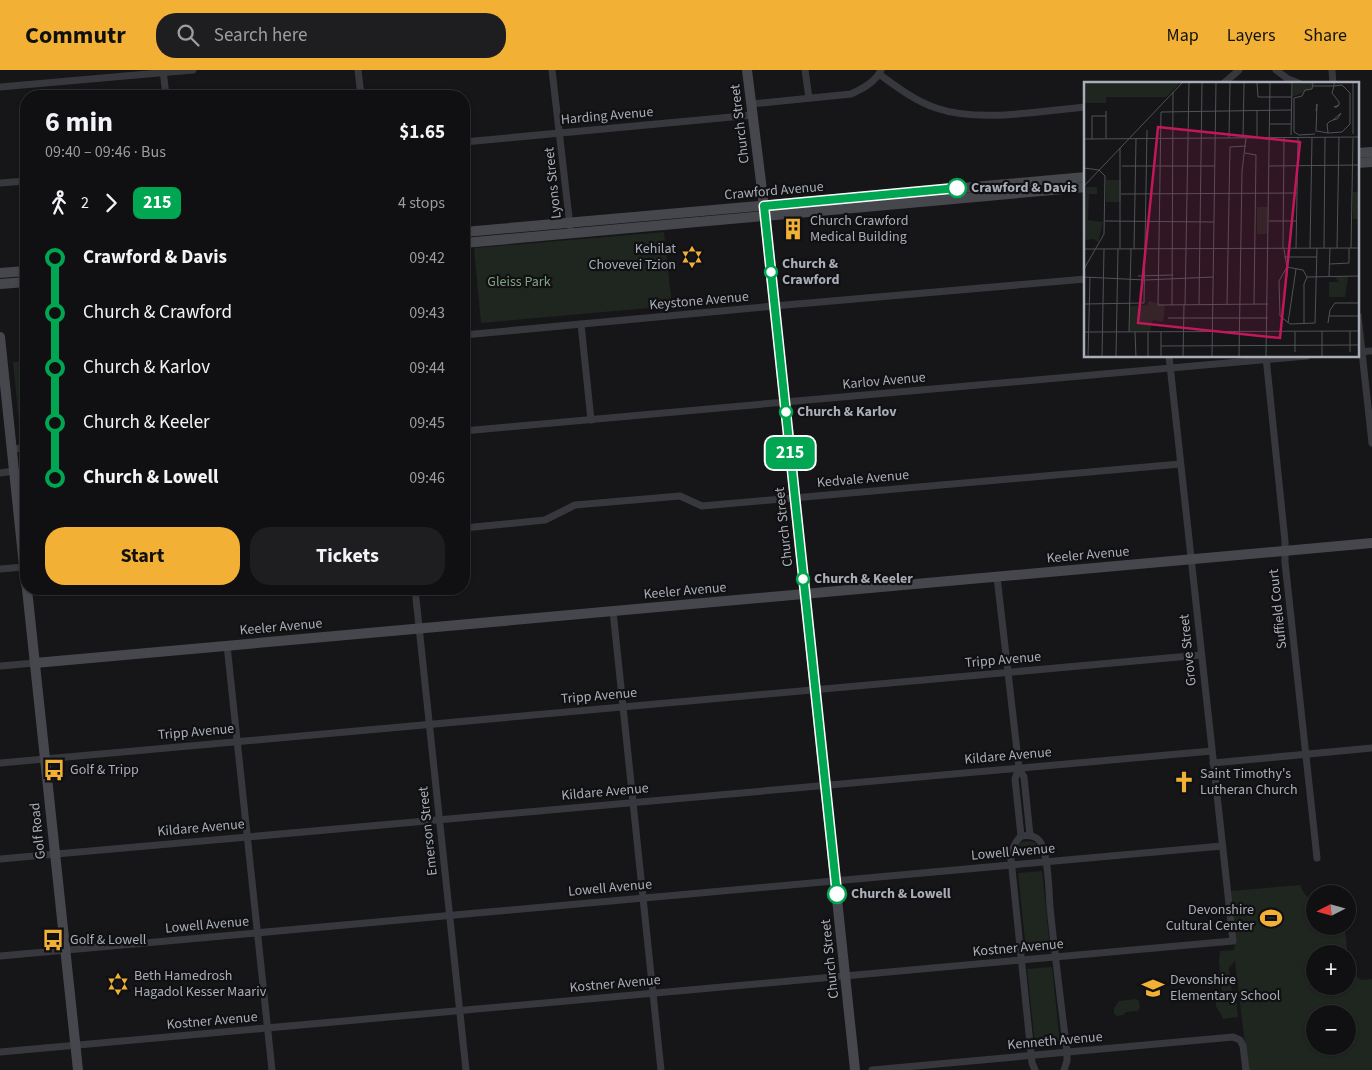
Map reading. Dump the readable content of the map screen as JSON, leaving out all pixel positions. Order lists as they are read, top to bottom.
{
  "streets": {
    "street": [
      "Harding Avenue",
      "Church Street",
      "Lyons Street",
      "Crawford Avenue",
      "Keystone Avenue",
      "Karlov Avenue",
      "Kedvale Avenue",
      "Keeler Avenue",
      "Suffield Court",
      "Grove Street",
      "Tripp Avenue",
      "Kildare Avenue",
      "Golf Road",
      "Emerson Street",
      "Lowell Avenue",
      "Kostner Avenue",
      "Kenneth Avenue"
    ]
  },
  "crossings": [
    ["Harding Avenue", "Church Street"],
    ["Harding Avenue", "Lyons Street"],
    ["Church Street", "Crawford Avenue"],
    ["Church Street", "Keystone Avenue"],
    ["Church Street", "Karlov Avenue"],
    ["Church Street", "Kedvale Avenue"],
    ["Church Street", "Keeler Avenue"],
    ["Church Street", "Tripp Avenue"],
    ["Church Street", "Kildare Avenue"],
    ["Church Street", "Lowell Avenue"],
    ["Church Street", "Kostner Avenue"],
    ["Lyons Street", "Crawford Avenue"],
    ["Karlov Avenue", "Suffield Court"],
    ["Karlov Avenue", "Grove Street"],
    ["Kedvale Avenue", "Grove Street"],
    ["Keeler Avenue", "Suffield Court"],
    ["Keeler Avenue", "Grove Street"],
    ["Keeler Avenue", "Golf Road"],
    ["Keeler Avenue", "Emerson Street"],
    ["Grove Street", "Tripp Avenue"],
    ["Grove Street", "Kildare Avenue"],
    ["Grove Street", "Lowell Avenue"],
    ["Grove Street", "Kostner Avenue"],
    ["Tripp Avenue", "Golf Road"],
    ["Tripp Avenue", "Emerson Street"],
    ["Kildare Avenue", "Golf Road"],
    ["Kildare Avenue", "Emerson Street"],
    ["Golf Road", "Lowell Avenue"],
    ["Golf Road", "Kostner Avenue"],
    ["Emerson Street", "Lowell Avenue"],
    ["Emerson Street", "Kostner Avenue"]
  ],
  "parks": ["Gleiss Park"],
  "places": {
    "other": [
      "Crawford & Davis",
      "Church & Crawford",
      "Church & Karlov",
      "Church & Keeler",
      "Church & Lowell"
    ],
    "building": ["Church Crawford Medical Building"],
    "synagogue": ["Kehilat Chovevei Tzion", "Beth Hamedrosh Hagadol Kesser Maariv"],
    "bus stop": ["Golf & Tripp", "Golf & Lowell"],
    "church": ["Saint Timothy's Lutheran Church"],
    "sports": ["Devonshire Cultural Center"],
    "school or university": ["Devonshire Elementary School"]
  },
  "lines": ["bus line 215"],
  "north": "left",
  "page": {
    "header": "Commutr",
    "search": "Search here",
    "nav": ["Map", "Layers", "Share"],
    "on_map": "215",
    "heading": ["6 min", "09:40 – 09:46 · Bus", "$1.65"],
    "legs": ["2", "215", "4 stops"],
    "list": [
      {
        "name": "Crawford & Davis",
        "value": "09:42"
      },
      {
        "name": "Church & Crawford",
        "value": "09:43"
      },
      {
        "name": "Church & Karlov",
        "value": "09:44"
      },
      {
        "name": "Church & Keeler",
        "value": "09:45"
      },
      {
        "name": "Church & Lowell",
        "value": "09:46"
      }
    ],
    "buttons": ["Start", "Tickets"],
    "map_buttons": ["+", "−"]
  }
}
